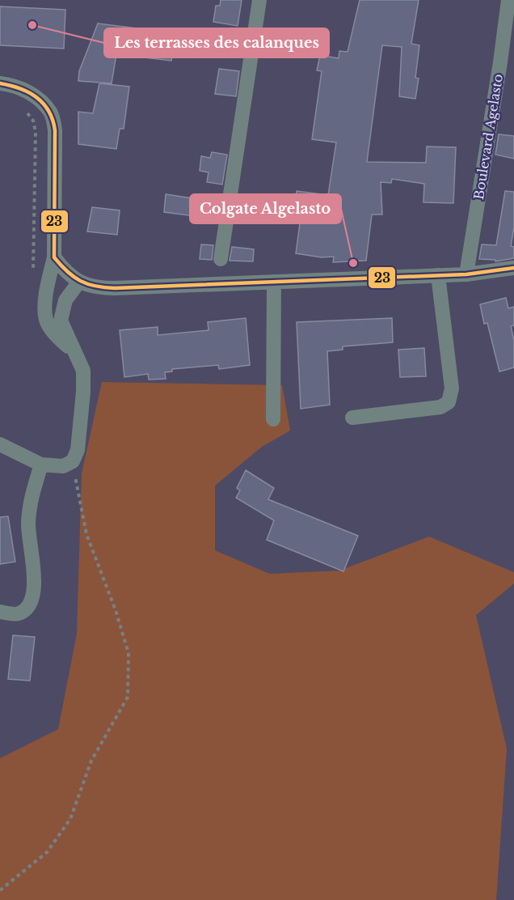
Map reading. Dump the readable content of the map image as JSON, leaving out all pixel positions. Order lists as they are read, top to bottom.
{
  "streets": {
    "street": ["Boulevard Agelasto"]
  },
  "places": ["Les terrasses des calanques", "Colgate Algelasto"],
  "lines": ["transit line 23"]
}
